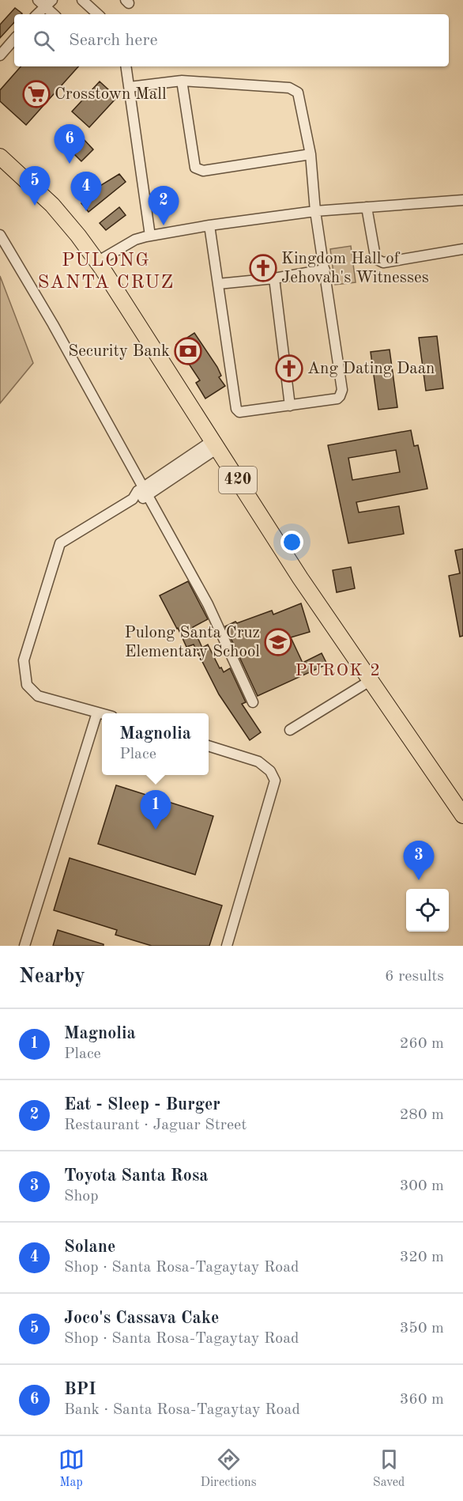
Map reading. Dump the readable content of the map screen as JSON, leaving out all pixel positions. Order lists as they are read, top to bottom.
{
  "streets": {
    "main road": ["420"]
  },
  "districts": ["PULONG SANTA CRUZ", "PUROK 2"],
  "places": {
    "supermarket": ["Crosstown Mall"],
    "church": ["Kingdom Hall of Jehovah's Witnesses", "Ang Dating Daan"],
    "bank": ["Security Bank"],
    "school or university": ["Pulong Santa Cruz Elementary School"]
  },
  "page": {
    "search": "Search here",
    "pins": [
      "6",
      "5",
      "4",
      "2",
      "1",
      "3"
    ],
    "popup": ["Magnolia", "Place"],
    "heading": ["Nearby", "6 results"],
    "list": [
      {
        "mark": "1",
        "name": "Magnolia",
        "note": "Place",
        "value": "260 m"
      },
      {
        "mark": "2",
        "name": "Eat - Sleep - Burger",
        "note": "Restaurant · Jaguar Street",
        "value": "280 m"
      },
      {
        "mark": "3",
        "name": "Toyota Santa Rosa",
        "note": "Shop",
        "value": "300 m"
      },
      {
        "mark": "4",
        "name": "Solane",
        "note": "Shop · Santa Rosa-Tagaytay Road",
        "value": "320 m"
      },
      {
        "mark": "5",
        "name": "Joco's Cassava Cake",
        "note": "Shop · Santa Rosa-Tagaytay Road",
        "value": "350 m"
      },
      {
        "mark": "6",
        "name": "BPI",
        "note": "Bank · Santa Rosa-Tagaytay Road",
        "value": "360 m"
      }
    ],
    "nav": ["Map", "Directions", "Saved"]
  }
}
